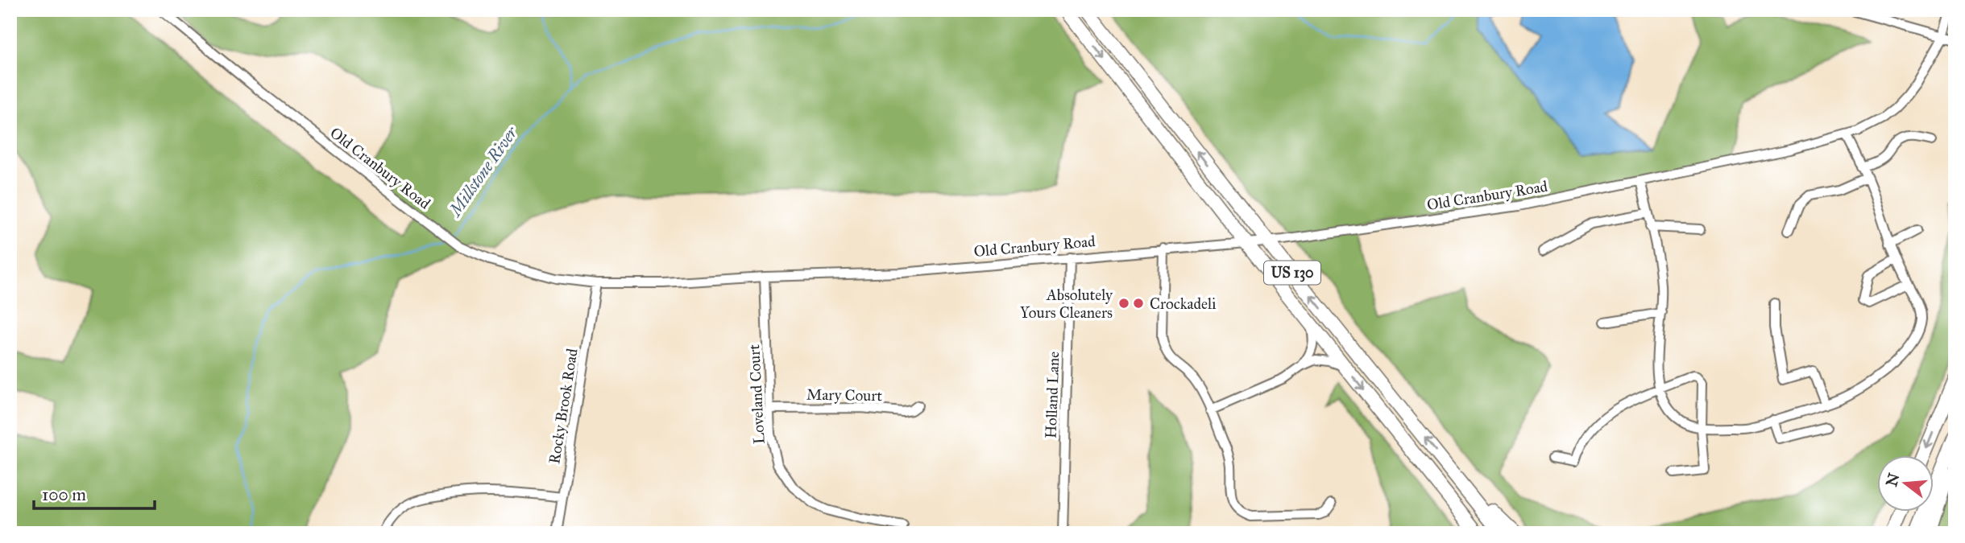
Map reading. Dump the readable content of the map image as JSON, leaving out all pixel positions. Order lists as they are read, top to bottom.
{
  "streets": {
    "highway": ["US 130"],
    "street": [
      "Old Cranbury Road",
      "Loveland Court",
      "Mary Court",
      "Holland Lane",
      "Rocky Brook Road"
    ]
  },
  "crossings": [
    ["Old Cranbury Road", "US 130"],
    ["Old Cranbury Road", "Loveland Court"],
    ["Old Cranbury Road", "Holland Lane"],
    ["Old Cranbury Road", "Rocky Brook Road"],
    ["Loveland Court", "Mary Court"]
  ],
  "water": ["Millstone River"],
  "places": ["Absolutely Yours Cleaners", "Crockadeli"],
  "scale_bar": "100 m",
  "north": "left"
}
